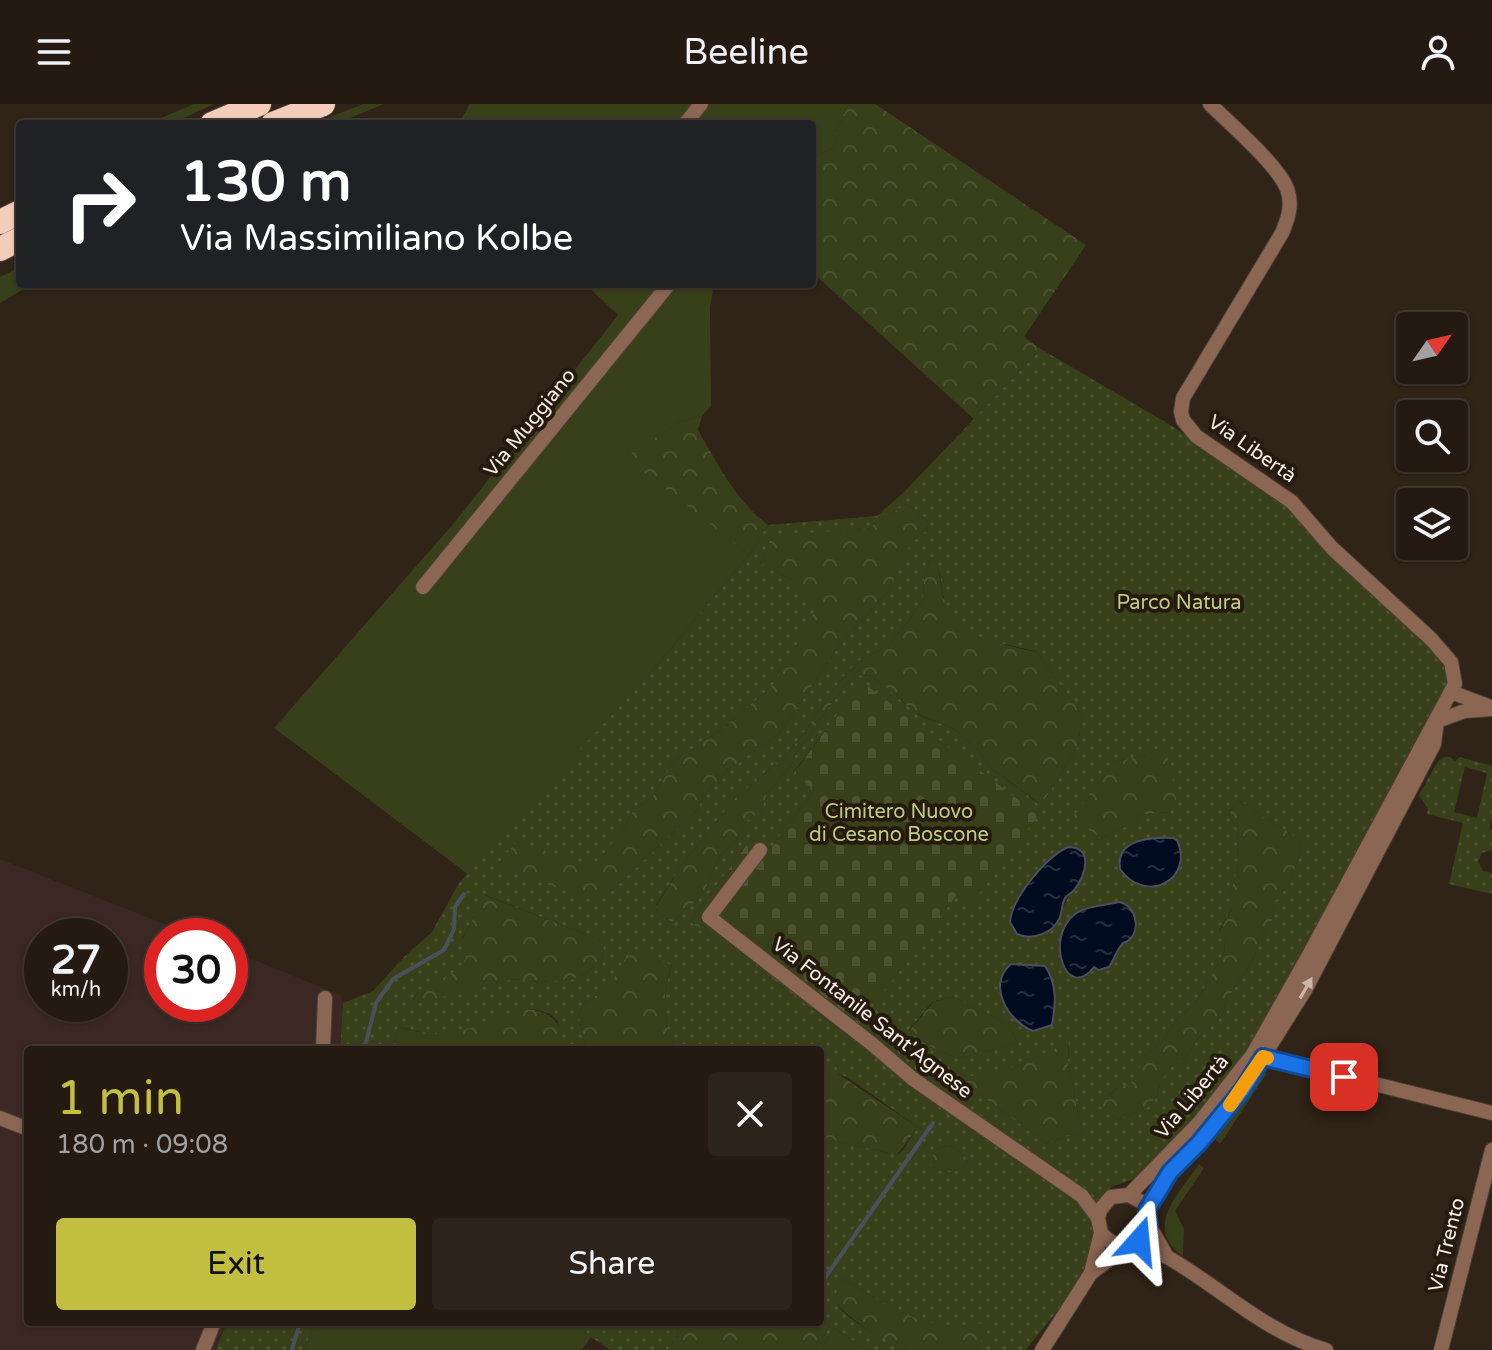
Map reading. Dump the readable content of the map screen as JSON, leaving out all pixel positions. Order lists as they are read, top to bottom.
{
  "streets": {
    "street": [
      "Via Muggiano",
      "Via Libertà",
      "Via Fontanile Sant'Agnese",
      "Via Trento"
    ]
  },
  "parks": ["Parco Natura", "Cimitero Nuovo di Cesano Boscone"],
  "north": "top right",
  "page": {
    "header": "Beeline",
    "turn": ["130 m", "Via Massimiliano Kolbe"],
    "speed": "27 km/h",
    "limit": "30",
    "heading": ["1 min", "180 m · 09:08"],
    "buttons": ["Exit", "Share"]
  }
}
